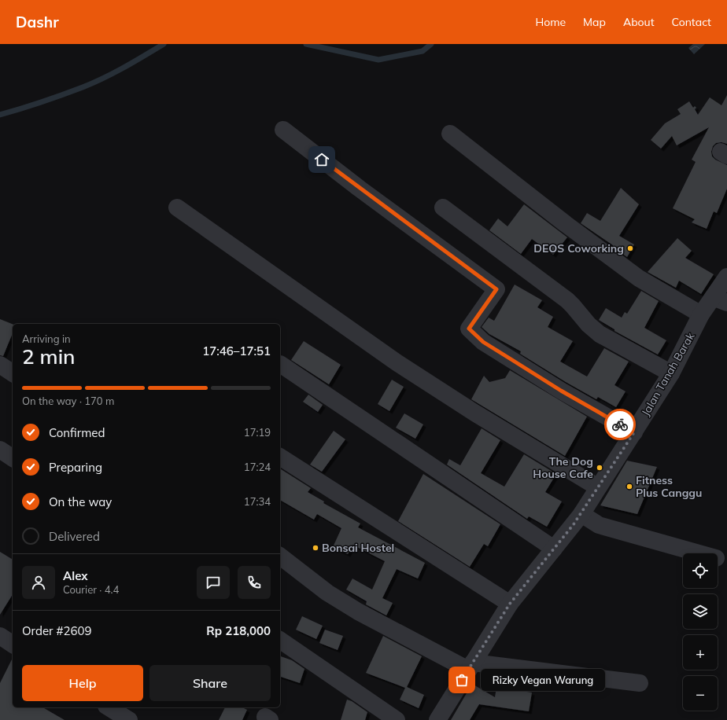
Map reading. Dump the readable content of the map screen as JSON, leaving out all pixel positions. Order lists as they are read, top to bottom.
{
  "streets": {
    "street": ["Jalan Tanah Barak"]
  },
  "places": [
    "DEOS Coworking",
    "The Dog House Cafe",
    "Fitness Plus Canggu",
    "Bonsai Hostel",
    "Rizky Vegan Warung"
  ],
  "page": {
    "header": "Dashr",
    "nav": [
      "Home",
      "Map",
      "About",
      "Contact"
    ],
    "heading": ["2 min", "Arriving in", "17:46–17:51"],
    "panel": [
      "Alex",
      "Courier · 4.4",
      "Order #2609",
      "Rp 218,000"
    ],
    "bar": "On the way · 170 m",
    "list": [
      ["Confirmed", "17:19"],
      ["Preparing", "17:24"],
      ["On the way", "17:34"],
      "Delivered"
    ],
    "map_buttons": ["+", "−"],
    "buttons": ["Help", "Share"],
    "bubble": "Rizky Vegan Warung"
  }
}
